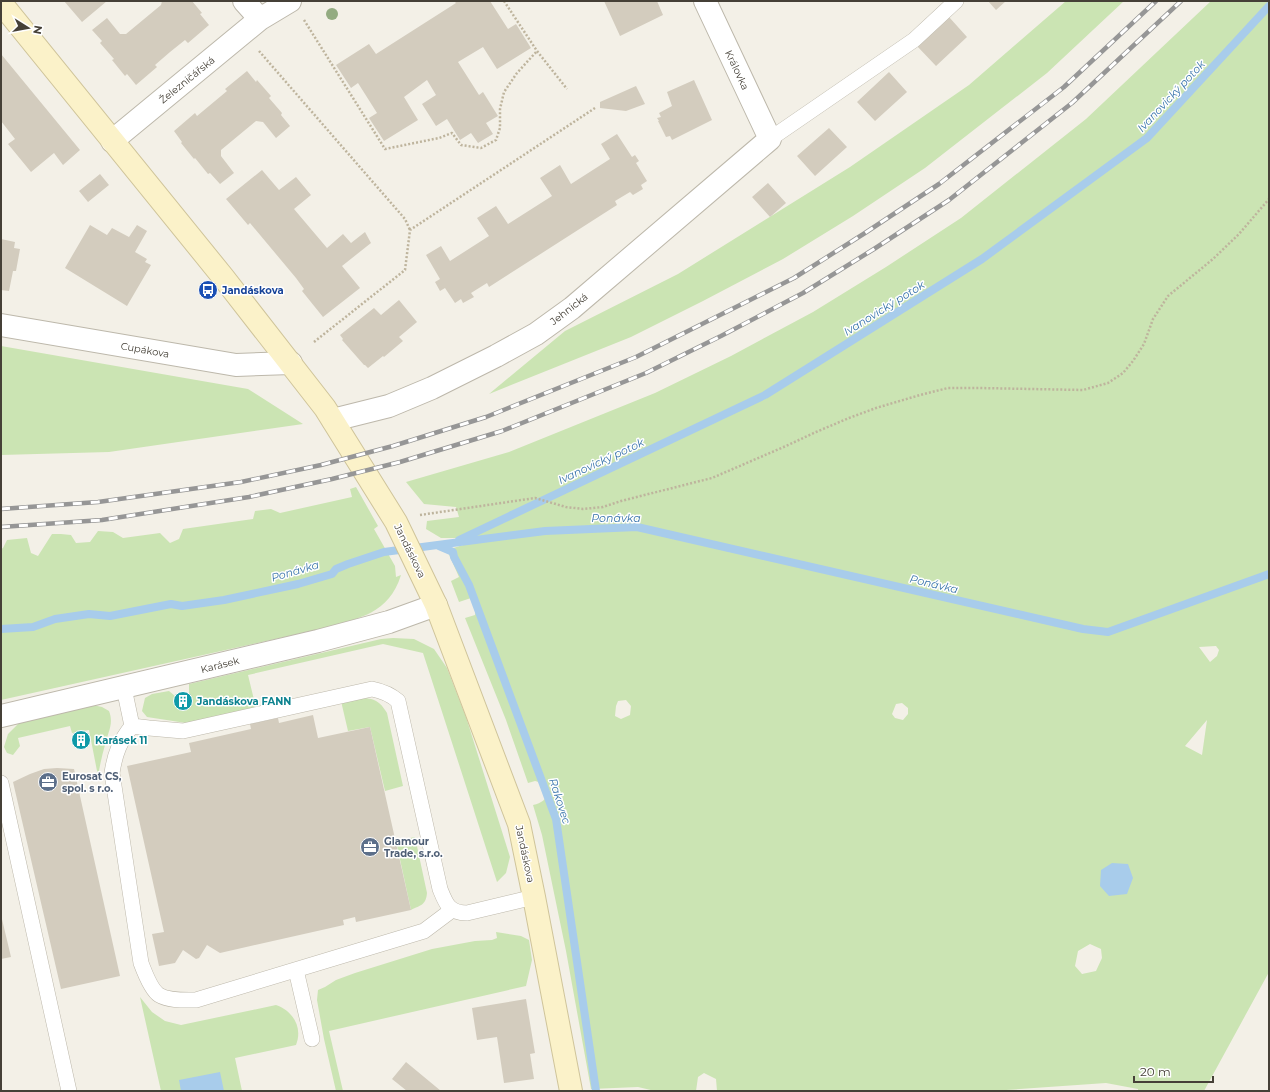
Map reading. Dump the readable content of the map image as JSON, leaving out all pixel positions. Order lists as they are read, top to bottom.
{
  "streets": {
    "street": [
      "Královka",
      "Železničářská",
      "Jehnická",
      "Cupákova",
      "Jandáskova",
      "Karásek"
    ]
  },
  "crossings": [
    ["Královka", "Jehnická"],
    ["Železničářská", "Jandáskova"],
    ["Jehnická", "Jandáskova"],
    ["Cupákova", "Jandáskova"],
    ["Jandáskova", "Karásek"]
  ],
  "water": ["Ivanovický potok", "Ponávka", "Rakovec"],
  "places": {
    "bus stop": ["Jandáskova"],
    "building": ["Jandáskova FANN", "Karásek 11"],
    "office": ["Eurosat CS, spol. s r.o.", "Glamour Trade, s.r.o."]
  },
  "scale_bar": "20 m",
  "north": "right"
}
